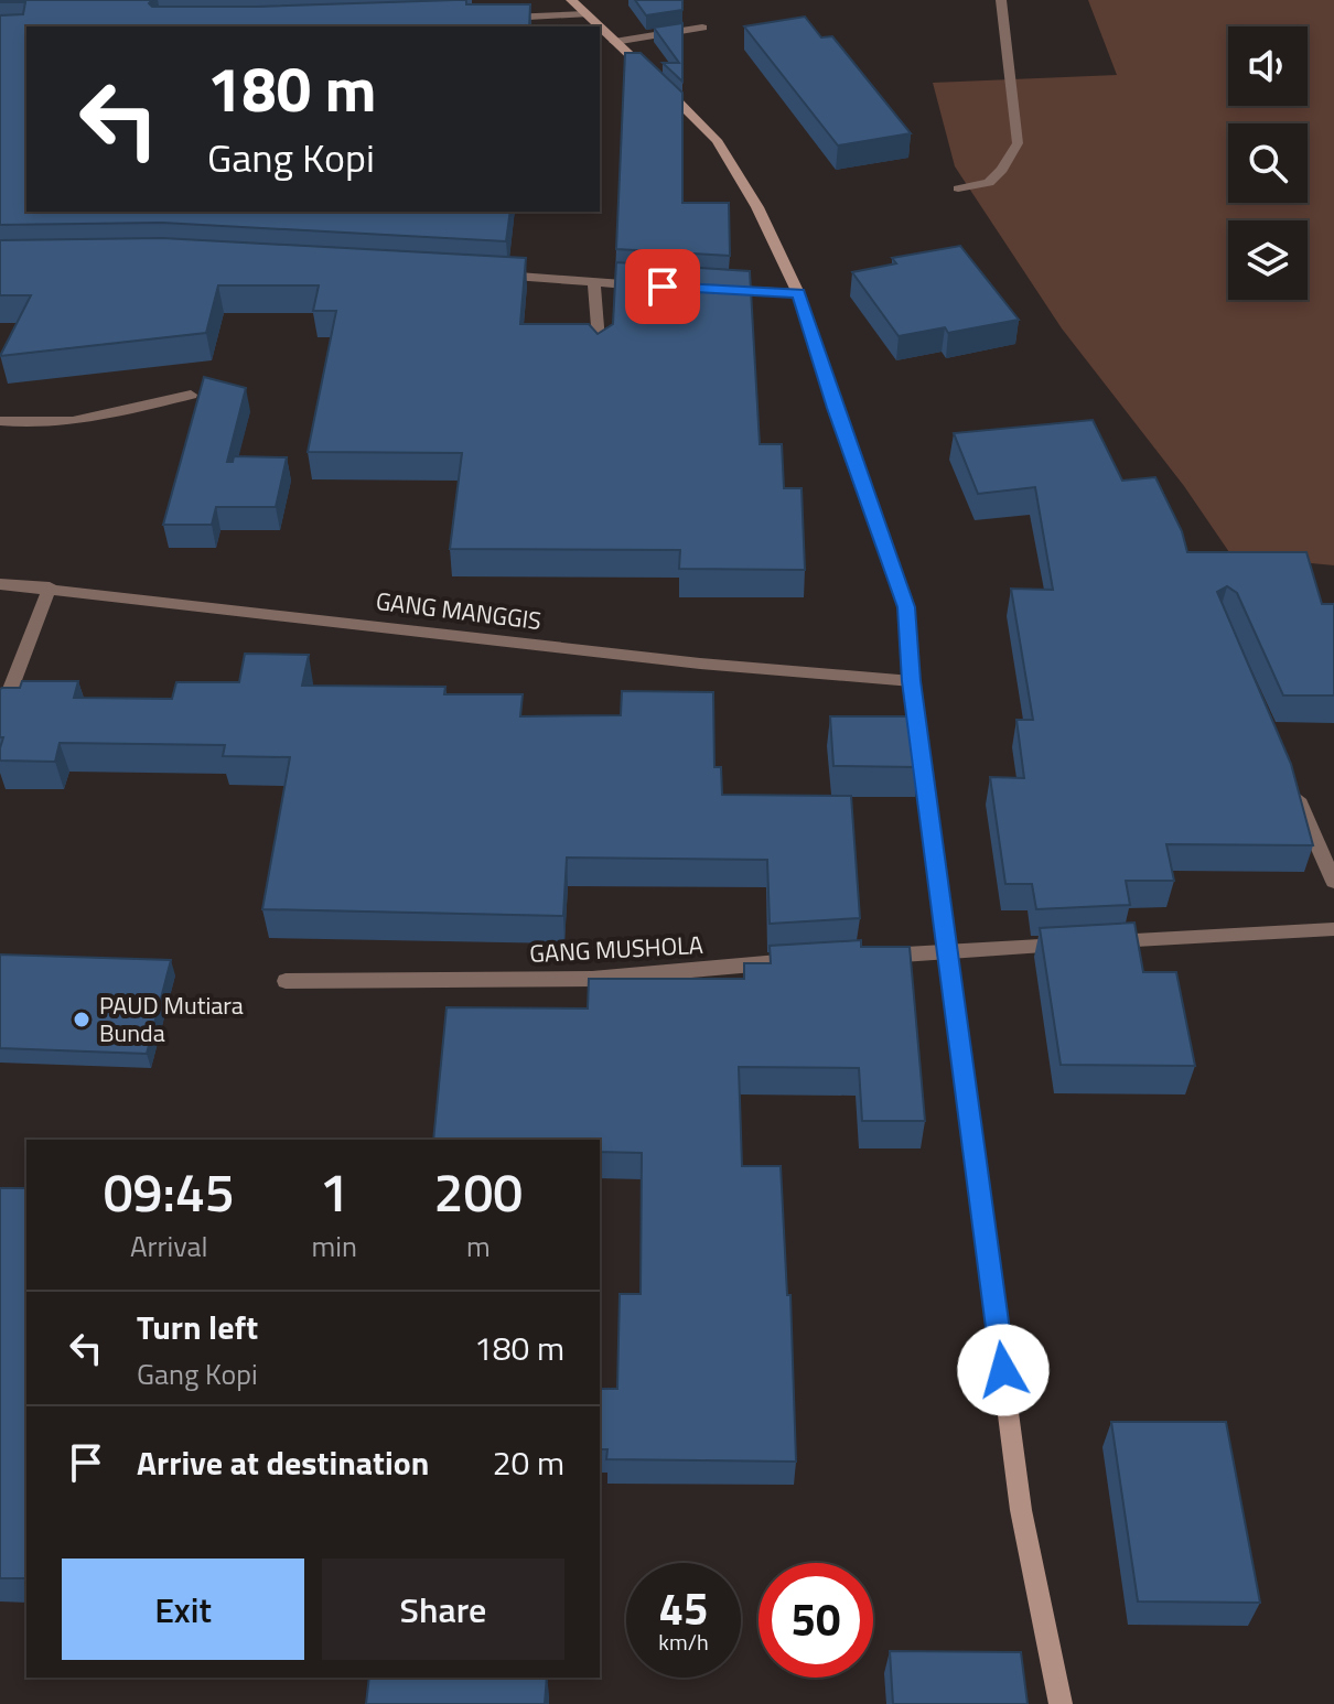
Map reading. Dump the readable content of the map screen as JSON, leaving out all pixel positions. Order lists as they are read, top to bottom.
{
  "streets": {
    "street": ["GANG MANGGIS", "GANG MUSHOLA"]
  },
  "places": ["PAUD Mutiara Bunda"],
  "page": {
    "turn": ["180 m", "Gang Kopi"],
    "eta": [
      "09:45",
      "Arrival",
      "1",
      "min",
      "200",
      "m"
    ],
    "list": [
      {
        "name": "Turn left",
        "note": "Gang Kopi",
        "value": "180 m"
      },
      {
        "name": "Arrive at destination",
        "value": "20 m"
      }
    ],
    "buttons": ["Exit", "Share"],
    "speed": "45 km/h",
    "limit": "50"
  }
}
